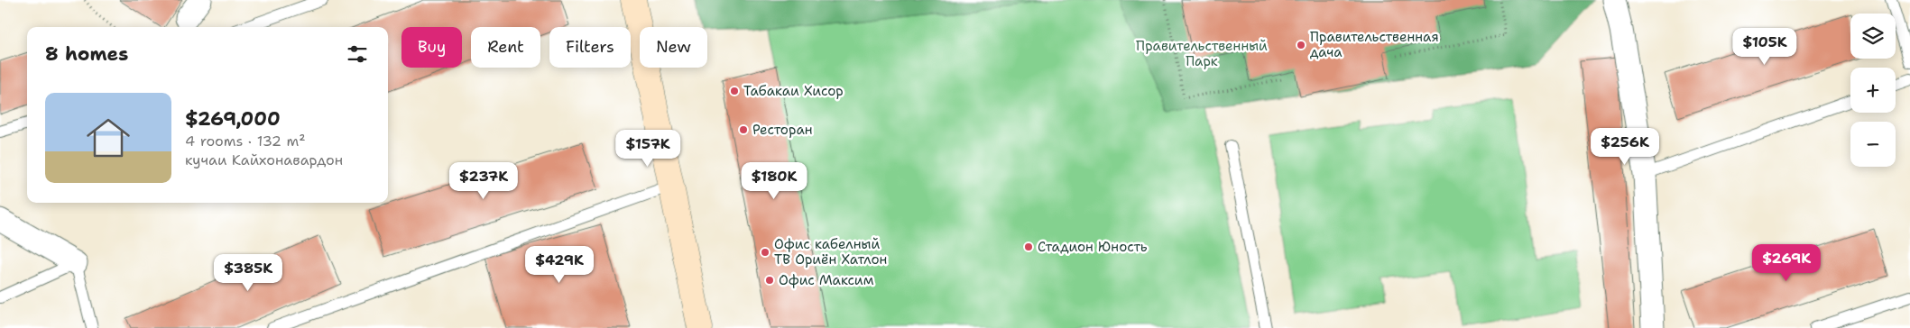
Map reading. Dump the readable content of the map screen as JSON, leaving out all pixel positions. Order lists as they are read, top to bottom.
{
  "parks": ["Правительственный Парк"],
  "places": [
    "Правительственная дача",
    "Табакаи Хисор",
    "Ресторан",
    "Стадион Юность",
    "Офис кабелный ТВ Ориён Хатлон",
    "Офис Максим"
  ],
  "page": {
    "map_buttons": ["+", "−"],
    "chip": [
      "Buy",
      "Rent",
      "Filters",
      "New"
    ],
    "heading": "8 homes",
    "price": [
      "$105K",
      "$256K",
      "$157K",
      "$237K",
      "$180K",
      "$269K",
      "$429K",
      "$385K"
    ],
    "list": [
      {
        "name": "$269,000",
        "note": "4 rooms · 132 m² · кучаи Кайхонавардон"
      }
    ]
  }
}
